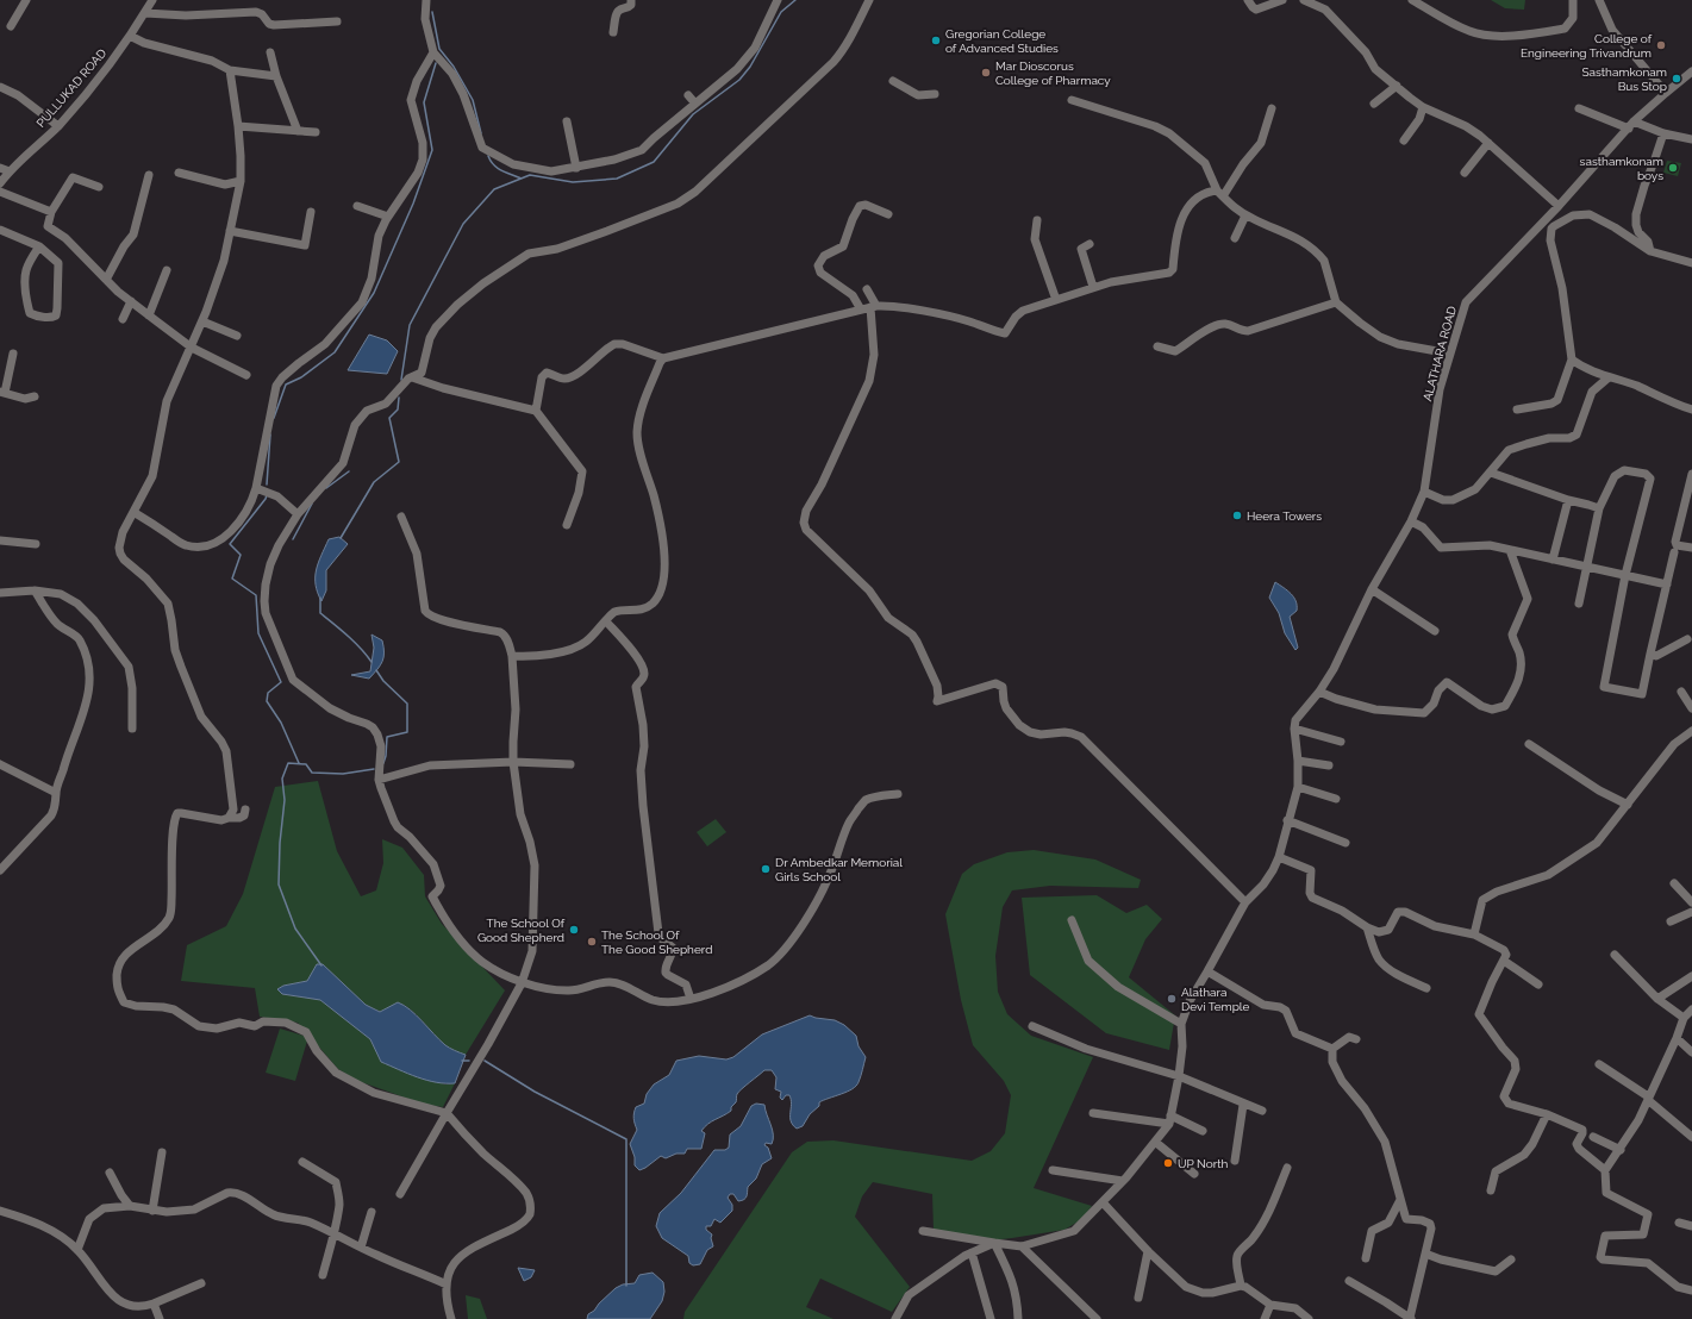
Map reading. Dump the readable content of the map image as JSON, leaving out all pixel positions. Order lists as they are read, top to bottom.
{
  "streets": {
    "street": ["PULLUKAD ROAD", "ALATHARA ROAD"]
  },
  "places": [
    "Gregorian College of Advanced Studies",
    "College of Engineering Trivandrum",
    "Mar Dioscorus College of Pharmacy",
    "Sasthamkonam Bus Stop",
    "sasthamkonam boys",
    "Heera Towers",
    "Dr Ambedkar Memorial Girls School",
    "The School Of Good Shepherd",
    "The School Of The Good Shepherd",
    "Alathara Devi Temple",
    "UP North"
  ]
}
